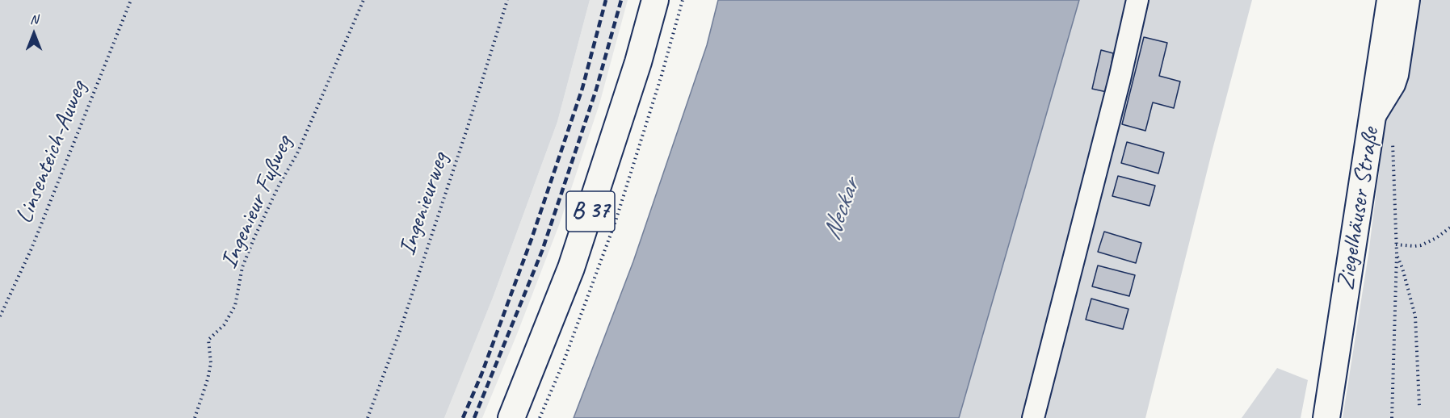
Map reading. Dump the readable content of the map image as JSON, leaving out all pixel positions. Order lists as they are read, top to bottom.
{
  "streets": {
    "main road": ["Ziegelhäuser Straße", "B 37"],
    "path": ["Linsenteich-Auweg", "Ingenieur Fußweg", "Ingenieurweg"]
  },
  "water": ["Neckar"],
  "north": "top"
}
